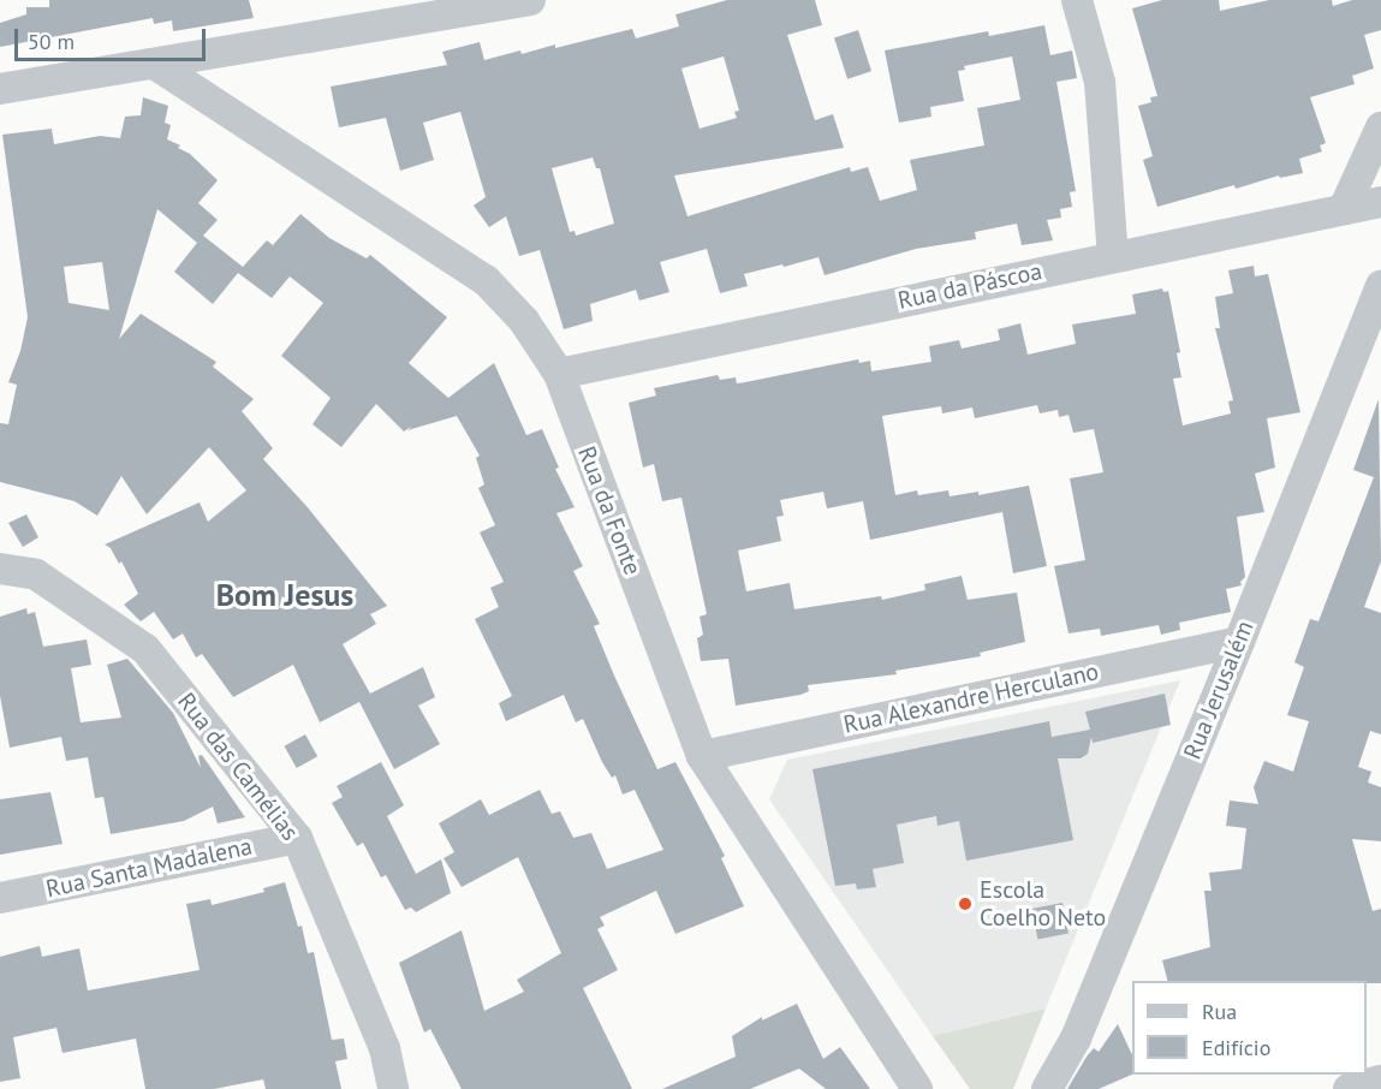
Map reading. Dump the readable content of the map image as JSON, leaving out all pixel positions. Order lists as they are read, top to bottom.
{
  "streets": {
    "street": [
      "Rua da Páscoa",
      "Rua da Fonte",
      "Rua Jerusalém",
      "Rua Alexandre Herculano",
      "Rua das Camélias",
      "Rua Santa Madalena"
    ]
  },
  "crossings": [
    ["Rua da Páscoa", "Rua da Fonte"],
    ["Rua da Fonte", "Rua Alexandre Herculano"],
    ["Rua Jerusalém", "Rua Alexandre Herculano"],
    ["Rua das Camélias", "Rua Santa Madalena"]
  ],
  "districts": ["Bom Jesus"],
  "places": ["Escola Coelho Neto"],
  "legend": ["Rua", "Edifício"],
  "scale_bar": "50 m"
}
